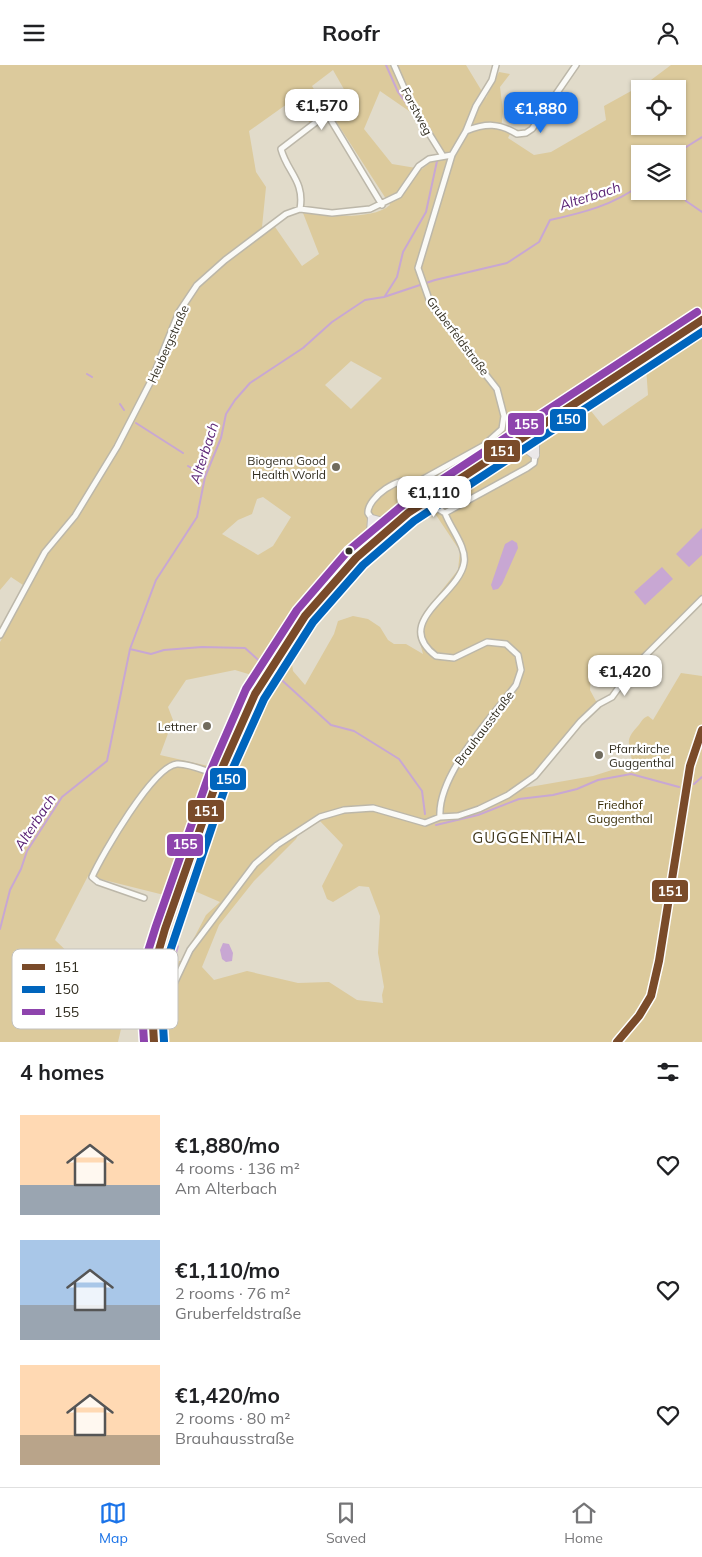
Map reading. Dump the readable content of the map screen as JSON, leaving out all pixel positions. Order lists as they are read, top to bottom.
{
  "streets": {
    "street": [
      "Forstweg",
      "Gruberfeldstraße",
      "Heubergstraße",
      "Brauhausstraße"
    ]
  },
  "districts": ["GUGGENTHAL"],
  "water": ["Alterbach"],
  "parks": ["Friedhof Guggenthal"],
  "places": ["Biogena Good Health World", "Lettner", "Pfarrkirche Guggenthal"],
  "lines": ["transit line 155", "transit line 151", "transit line 150"],
  "legend": ["151", "150", "155"],
  "page": {
    "header": "Roofr",
    "price": [
      "€1,570",
      "€1,880",
      "€1,110",
      "€1,420"
    ],
    "heading": "4 homes",
    "list": [
      {
        "name": "€1,880/mo",
        "note": "4 rooms · 136 m² · Am Alterbach"
      },
      {
        "name": "€1,110/mo",
        "note": "2 rooms · 76 m² · Gruberfeldstraße"
      },
      {
        "name": "€1,420/mo",
        "note": "2 rooms · 80 m² · Brauhausstraße"
      }
    ],
    "tabs": ["Map", "Saved", "Home"]
  }
}
